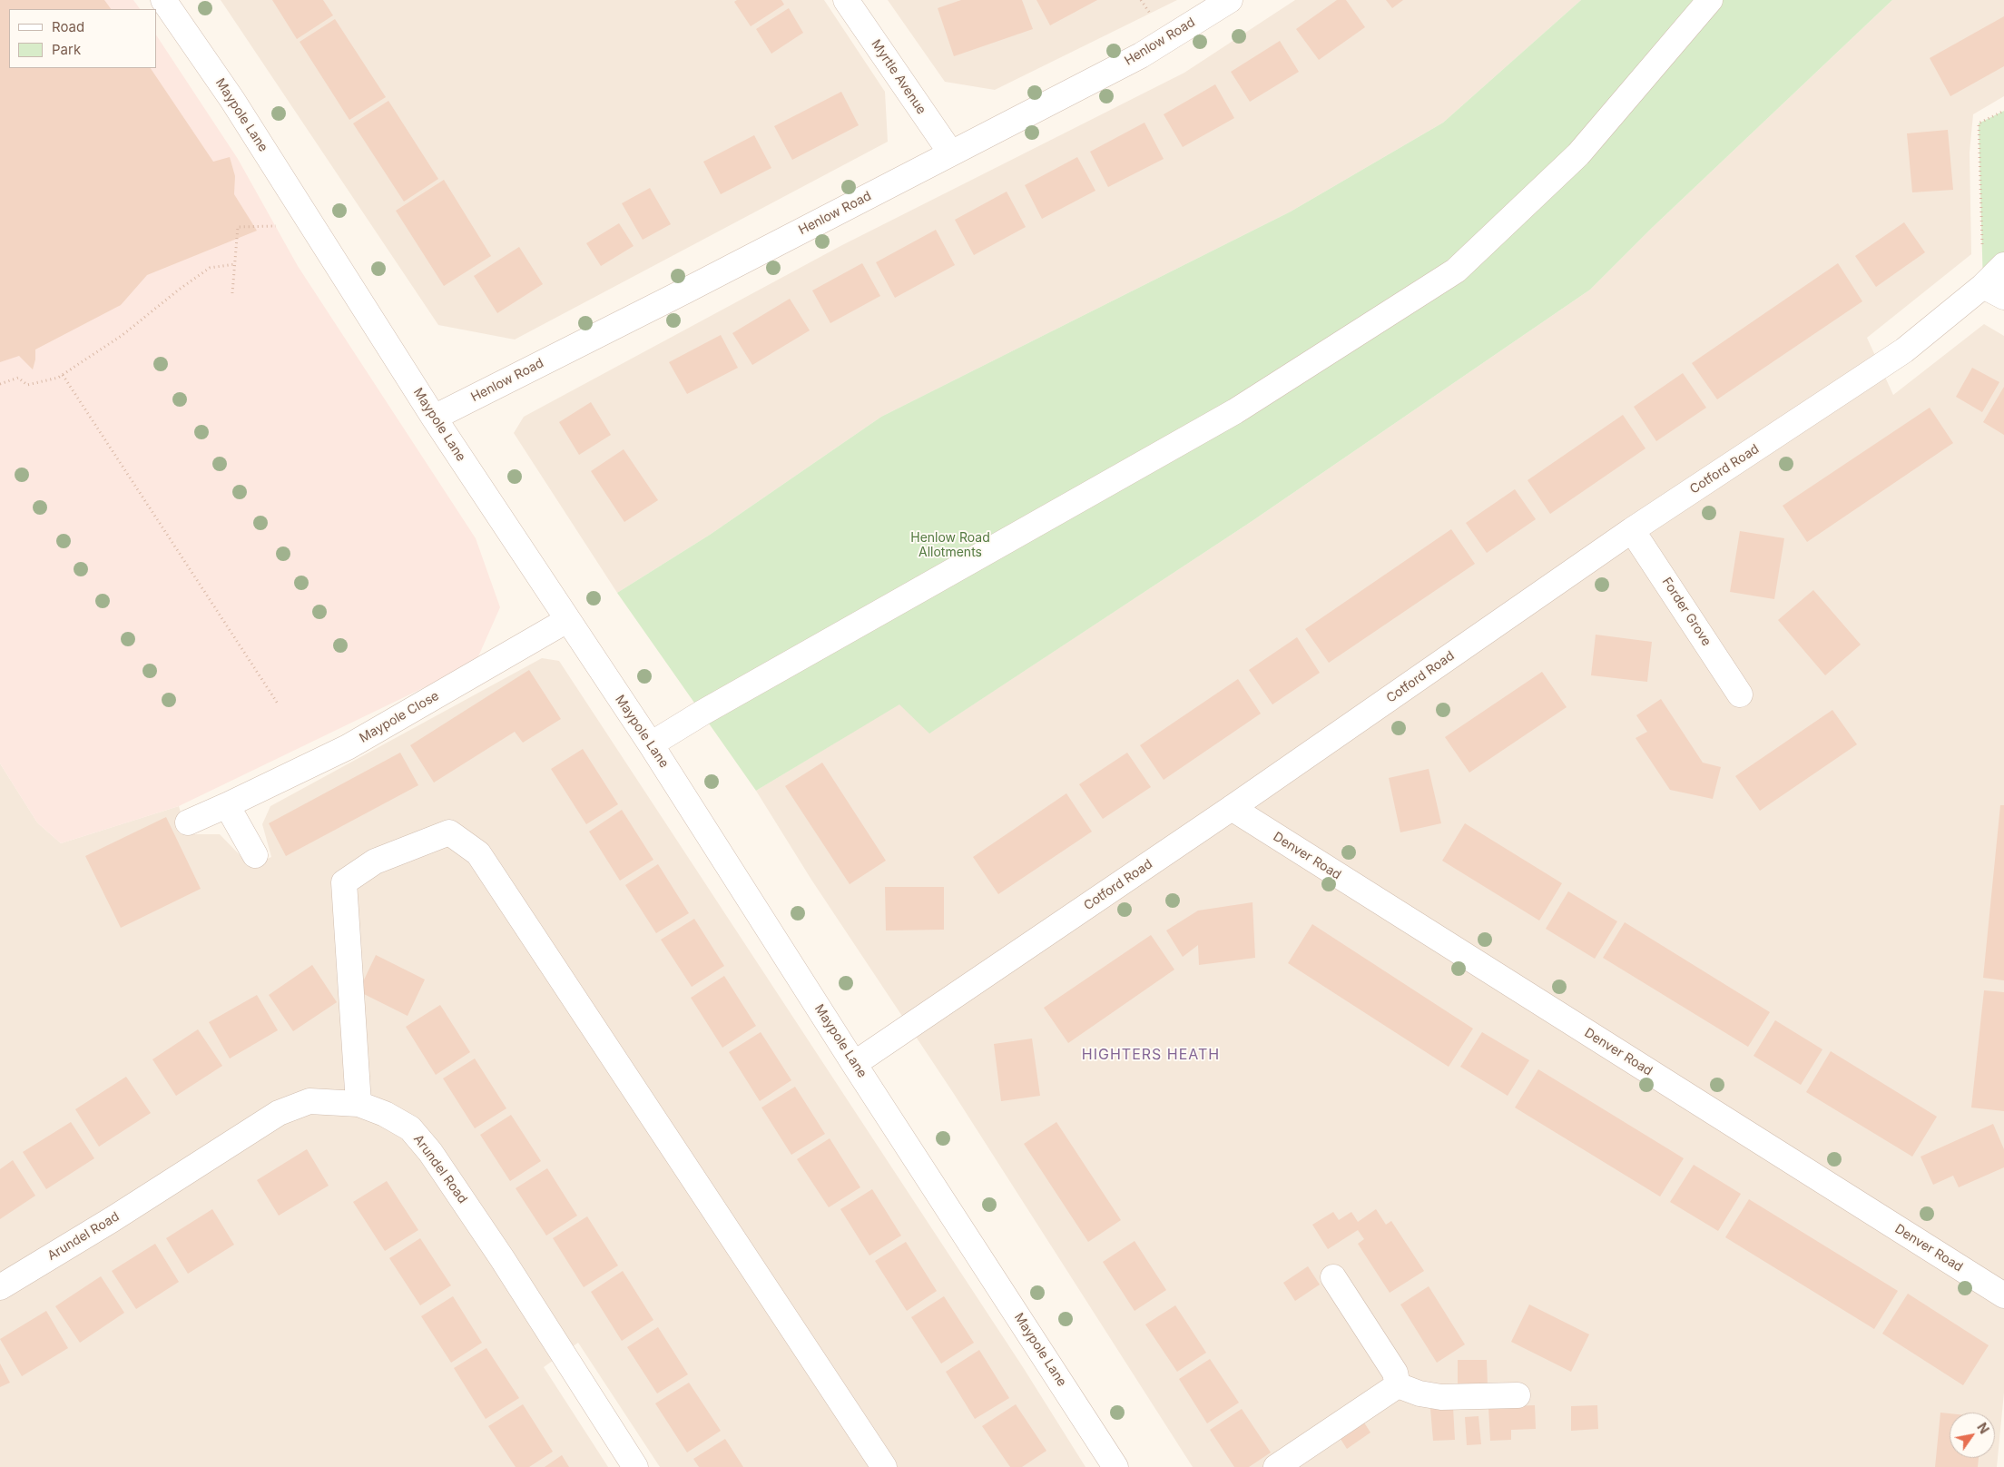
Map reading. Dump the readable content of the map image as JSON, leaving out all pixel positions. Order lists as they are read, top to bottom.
{
  "streets": {
    "street": [
      "Henlow Road",
      "Myrtle Avenue",
      "Maypole Lane",
      "Cotford Road",
      "Forder Grove",
      "Maypole Close",
      "Denver Road",
      "Arundel Road"
    ]
  },
  "crossings": [
    ["Henlow Road", "Myrtle Avenue"],
    ["Henlow Road", "Maypole Lane"],
    ["Maypole Lane", "Cotford Road"],
    ["Maypole Lane", "Maypole Close"],
    ["Cotford Road", "Forder Grove"],
    ["Cotford Road", "Denver Road"]
  ],
  "districts": ["HIGHTERS HEATH"],
  "parks": ["Henlow Road Allotments"],
  "legend": ["Road", "Park"],
  "north": "top right"
}
